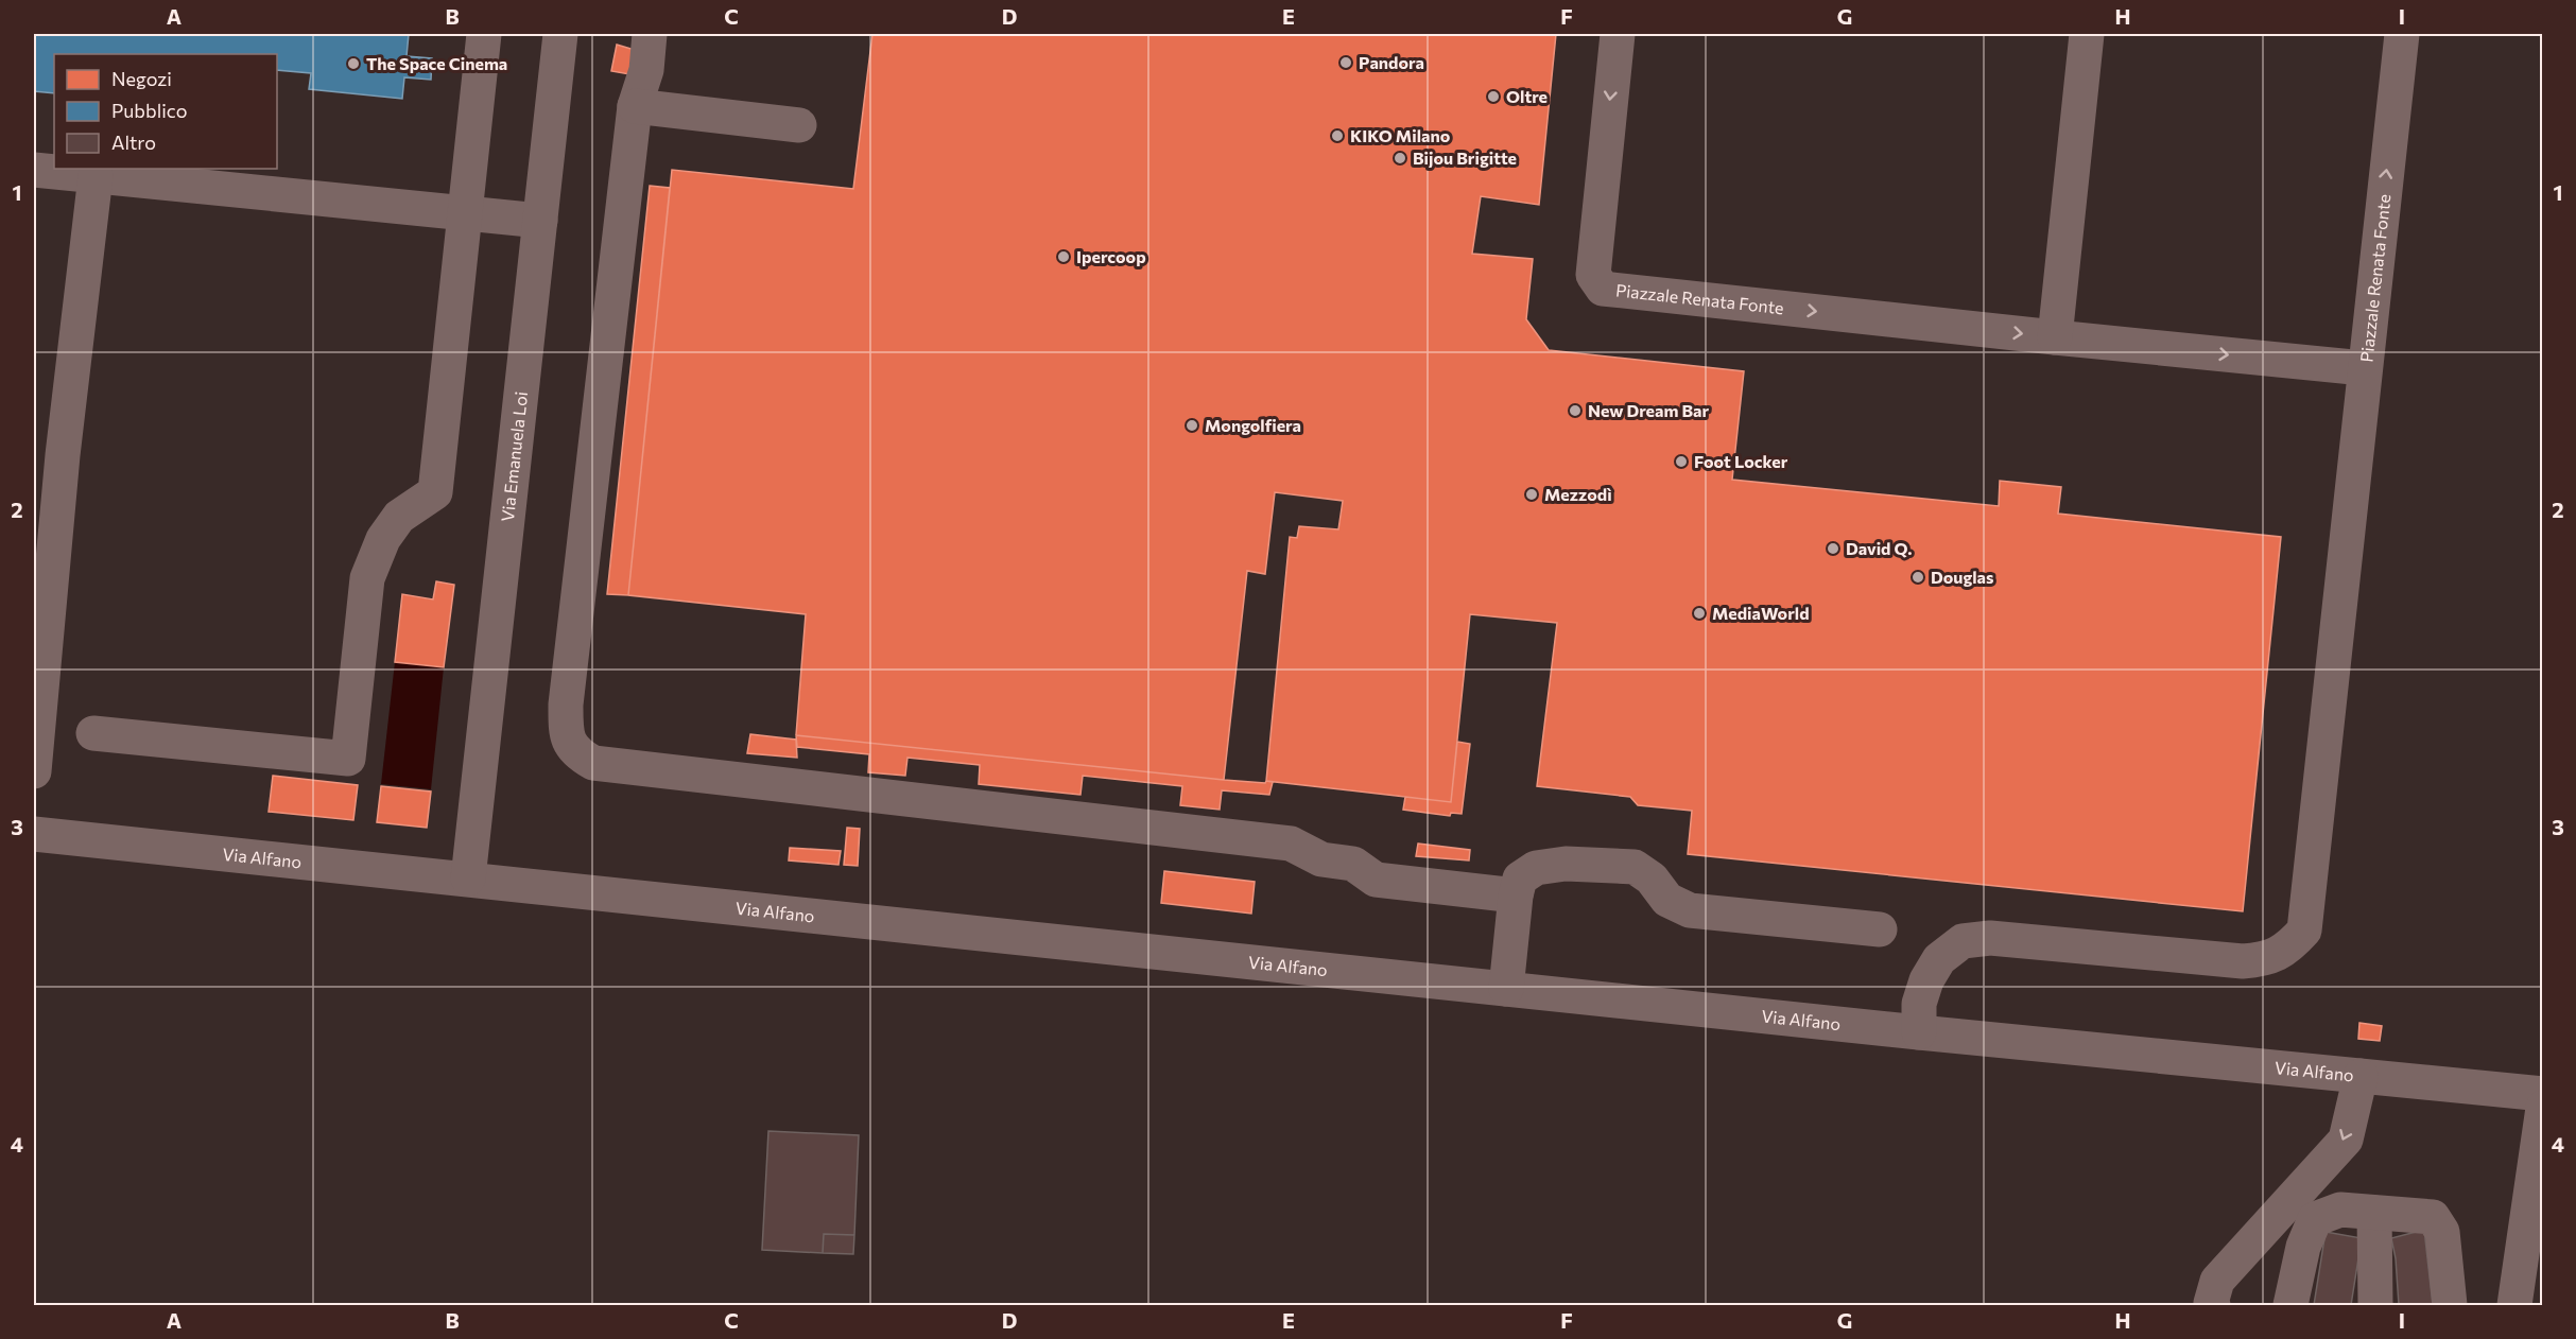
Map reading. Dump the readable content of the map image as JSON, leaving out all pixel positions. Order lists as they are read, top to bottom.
{
  "streets": {
    "street": ["Piazzale Renata Fonte", "Via Emanuela Loi", "Via Alfano"]
  },
  "crossings": [
    ["Via Emanuela Loi", "Via Alfano"]
  ],
  "places": [
    "Pandora",
    "The Space Cinema",
    "Oltre",
    "KIKO Milano",
    "Bijou Brigitte",
    "Ipercoop",
    "New Dream Bar",
    "Mongolfiera",
    "Foot Locker",
    "Mezzodì",
    "David Q.",
    "Douglas",
    "MediaWorld"
  ],
  "legend": ["Negozi", "Pubblico", "Altro"],
  "grid": {
    "columns": [
      "A",
      "B",
      "C",
      "D",
      "E",
      "F",
      "G",
      "H",
      "I"
    ],
    "rows": [
      "1",
      "2",
      "3",
      "4"
    ]
  }
}
